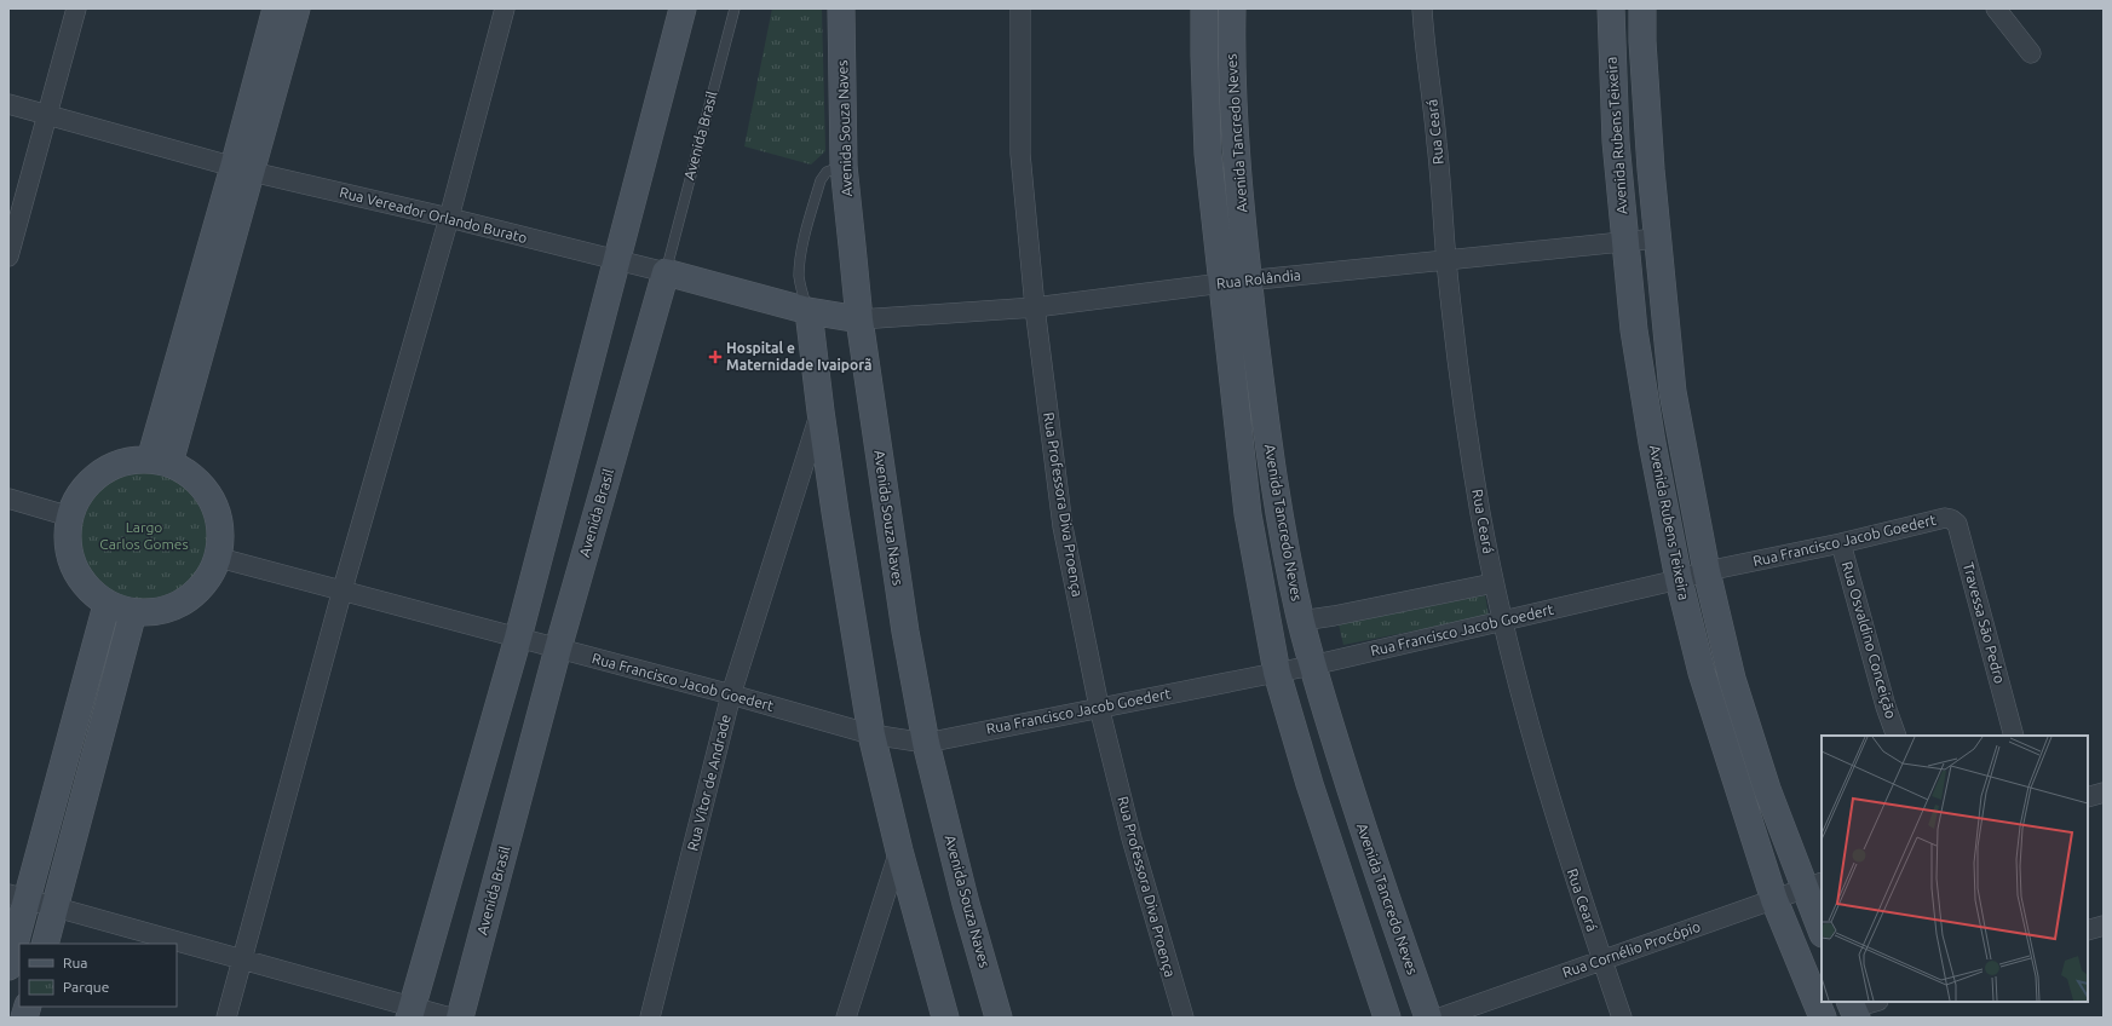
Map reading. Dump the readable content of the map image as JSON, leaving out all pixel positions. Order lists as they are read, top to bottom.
{
  "streets": {
    "street": [
      "Avenida Souza Naves",
      "Rua Ceará",
      "Avenida Tancredo Neves",
      "Avenida Brasil",
      "Avenida Rubens Teixeira",
      "Rua Vereador Orlando Burato",
      "Rua Rolândia",
      "Rua Professora Diva Proença",
      "Rua Francisco Jacob Goedert",
      "Travessa São Pedro",
      "Rua Osvaldino Conceição",
      "Rua Vítor de Andrade",
      "Rua Cornélio Procópio"
    ]
  },
  "crossings": [
    ["Avenida Souza Naves", "Rua Vereador Orlando Burato"],
    ["Avenida Souza Naves", "Rua Rolândia"],
    ["Avenida Souza Naves", "Rua Francisco Jacob Goedert"],
    ["Rua Ceará", "Rua Rolândia"],
    ["Rua Ceará", "Rua Francisco Jacob Goedert"],
    ["Rua Ceará", "Rua Cornélio Procópio"],
    ["Avenida Tancredo Neves", "Rua Rolândia"],
    ["Avenida Tancredo Neves", "Rua Francisco Jacob Goedert"],
    ["Avenida Brasil", "Rua Vereador Orlando Burato"],
    ["Avenida Brasil", "Rua Francisco Jacob Goedert"],
    ["Avenida Rubens Teixeira", "Rua Rolândia"],
    ["Avenida Rubens Teixeira", "Rua Francisco Jacob Goedert"],
    ["Avenida Rubens Teixeira", "Rua Cornélio Procópio"],
    ["Rua Vereador Orlando Burato", "Rua Rolândia"],
    ["Rua Rolândia", "Rua Professora Diva Proença"],
    ["Rua Professora Diva Proença", "Rua Francisco Jacob Goedert"],
    ["Rua Francisco Jacob Goedert", "Travessa São Pedro"],
    ["Rua Francisco Jacob Goedert", "Rua Osvaldino Conceição"],
    ["Rua Francisco Jacob Goedert", "Rua Vítor de Andrade"]
  ],
  "parks": ["Largo Carlos Gomes"],
  "places": {
    "health": ["Hospital e Maternidade Ivaiporã"]
  },
  "legend": ["Rua", "Parque"]
}
